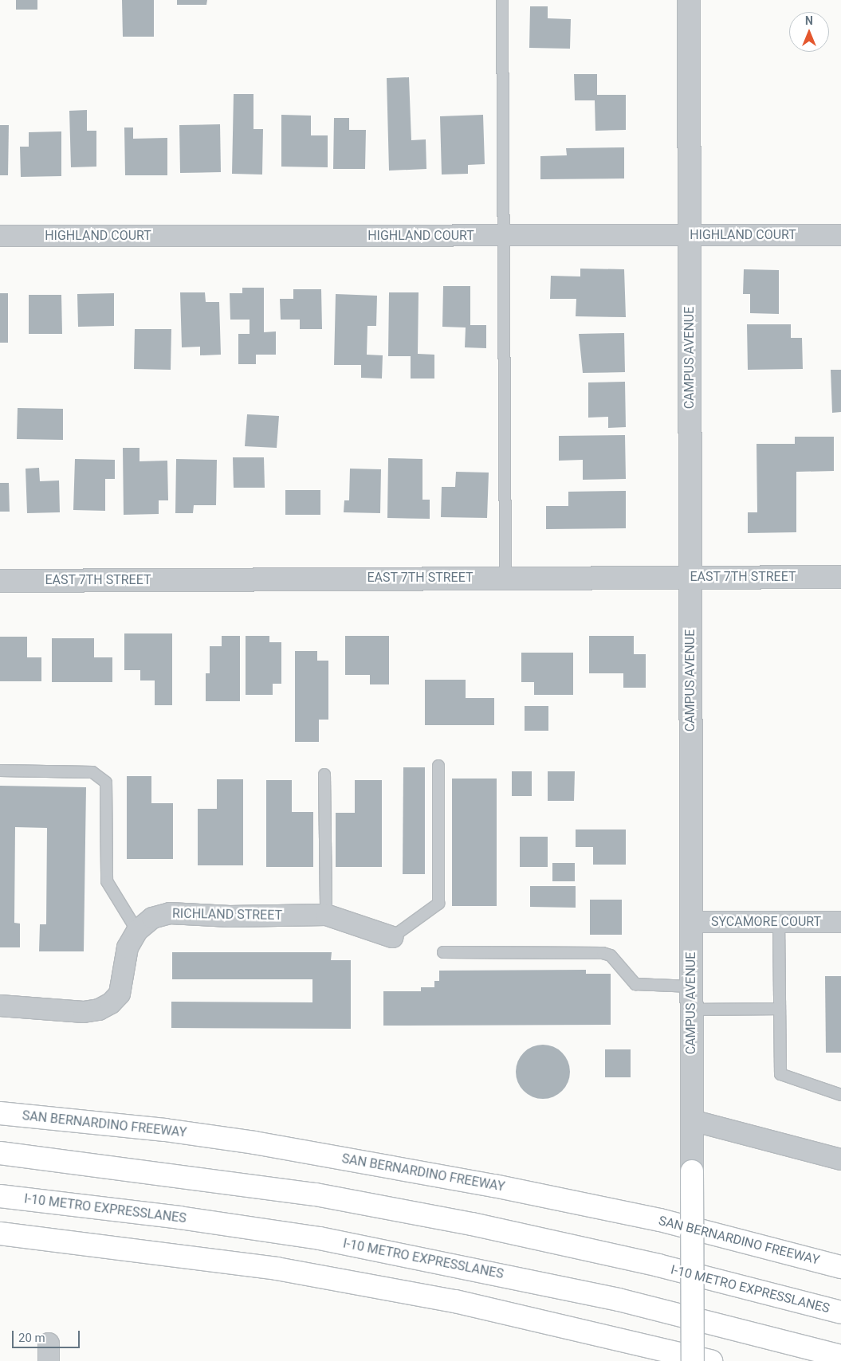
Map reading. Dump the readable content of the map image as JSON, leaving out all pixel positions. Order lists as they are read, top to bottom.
{
  "streets": {
    "main road": ["CAMPUS AVENUE", "SAN BERNARDINO FREEWAY", "I-10 METRO EXPRESSLANES"],
    "street": [
      "HIGHLAND COURT",
      "EAST 7TH STREET",
      "RICHLAND STREET",
      "SYCAMORE COURT"
    ]
  },
  "crossings": [
    ["HIGHLAND COURT", "CAMPUS AVENUE"],
    ["CAMPUS AVENUE", "EAST 7TH STREET"],
    ["CAMPUS AVENUE", "SYCAMORE COURT"]
  ],
  "scale_bar": "20 m",
  "north": "top"
}
